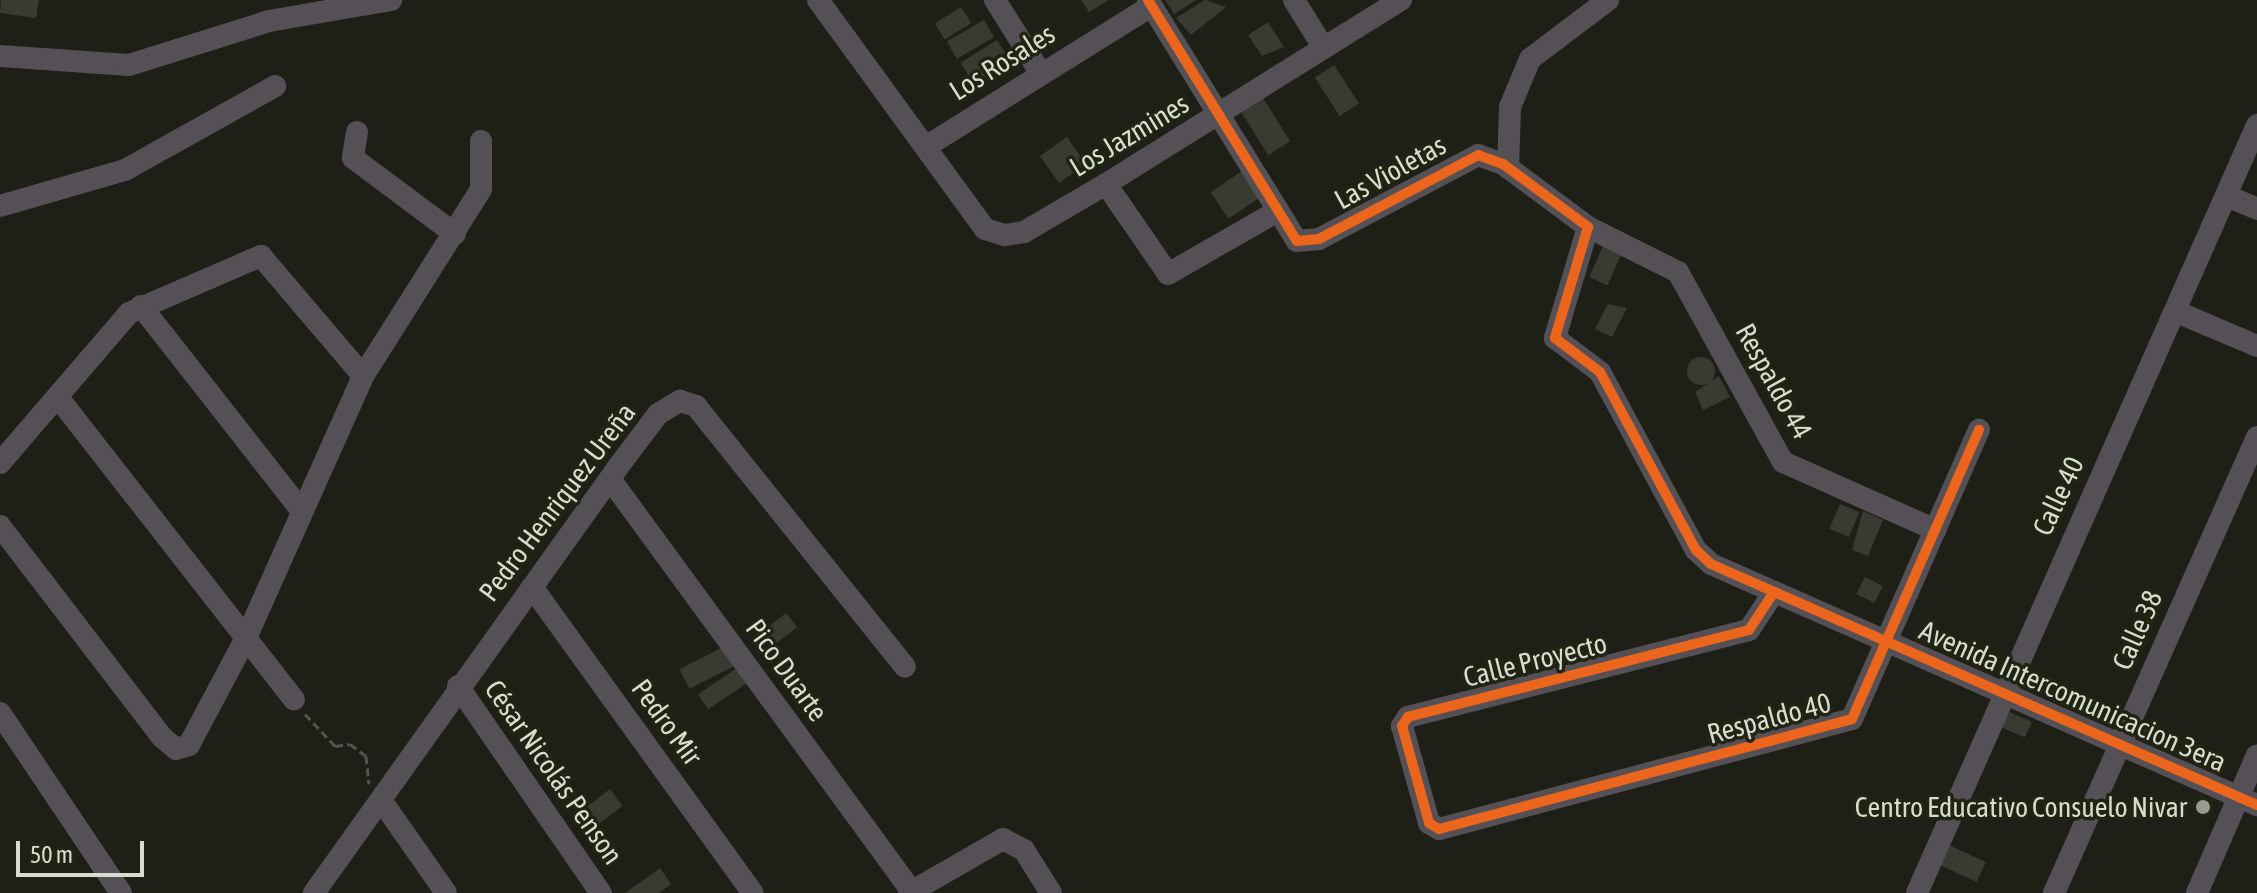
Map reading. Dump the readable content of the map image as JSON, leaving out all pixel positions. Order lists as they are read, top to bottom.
{
  "streets": {
    "street": [
      "Los Rosales",
      "Los Jazmines",
      "Las Violetas",
      "Respaldo 44",
      "Calle 40",
      "Pedro Henriquez Ureña",
      "Calle 38",
      "Calle Proyecto",
      "Pico Duarte",
      "Avenida Intercomunicacion 3era",
      "Respaldo 40",
      "Pedro Mir",
      "César Nicolás Penson"
    ]
  },
  "crossings": [
    ["Los Rosales", "Los Jazmines"],
    ["Los Rosales", "Las Violetas"],
    ["Los Jazmines", "Las Violetas"],
    ["Las Violetas", "Respaldo 44"],
    ["Las Violetas", "Avenida Intercomunicacion 3era"],
    ["Respaldo 44", "Avenida Intercomunicacion 3era"],
    ["Respaldo 44", "Respaldo 40"],
    ["Calle 40", "Avenida Intercomunicacion 3era"],
    ["Pedro Henriquez Ureña", "Pico Duarte"],
    ["Pedro Henriquez Ureña", "Pedro Mir"],
    ["Pedro Henriquez Ureña", "César Nicolás Penson"],
    ["Calle 38", "Avenida Intercomunicacion 3era"],
    ["Calle Proyecto", "Avenida Intercomunicacion 3era"],
    ["Calle Proyecto", "Respaldo 40"],
    ["Avenida Intercomunicacion 3era", "Respaldo 40"]
  ],
  "places": ["Centro Educativo Consuelo Nivar"],
  "scale_bar": "50 m"
}
